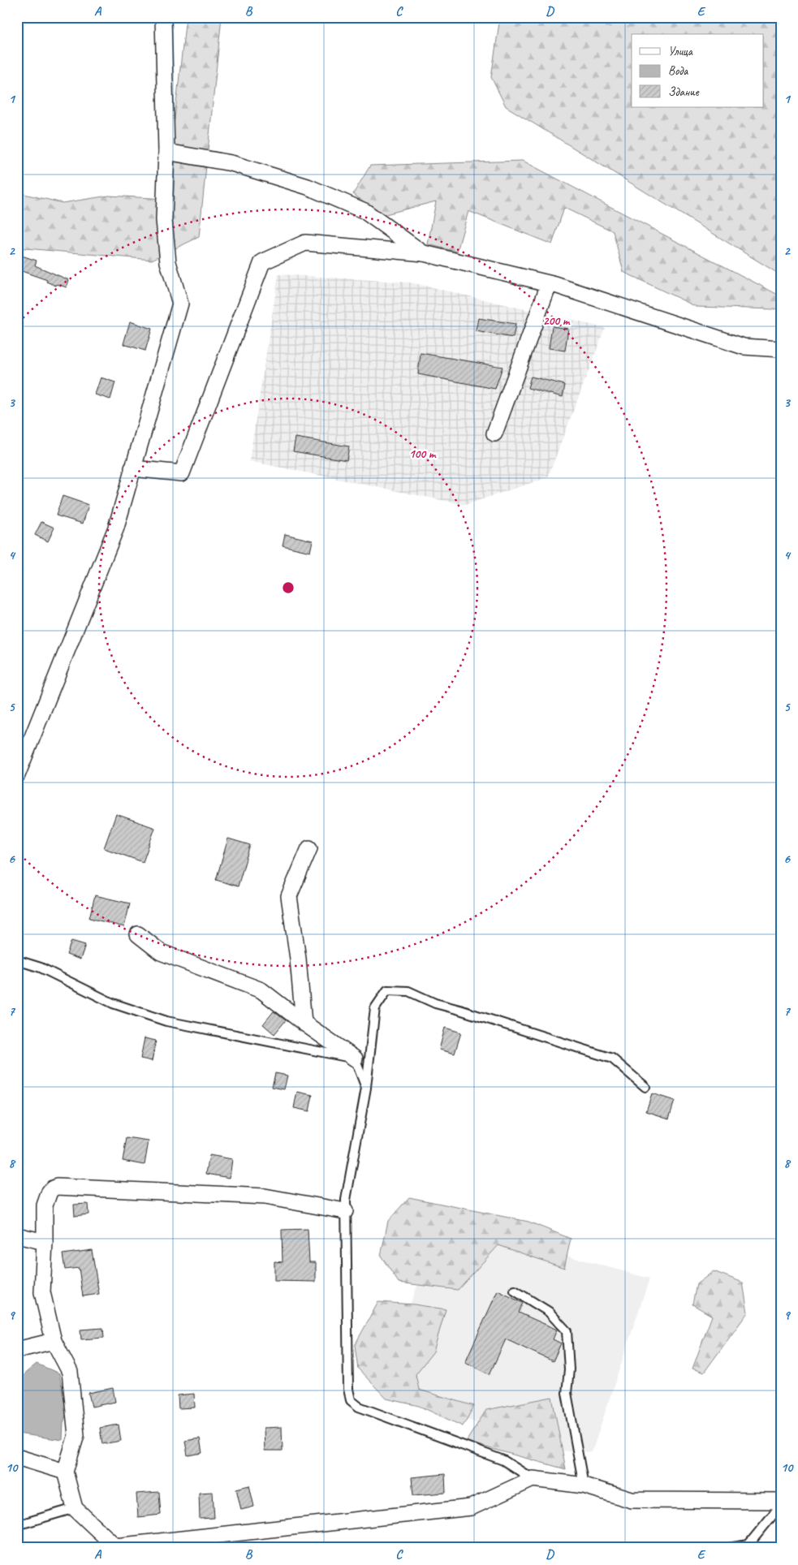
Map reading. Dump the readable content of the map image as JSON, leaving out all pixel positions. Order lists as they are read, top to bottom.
{
  "legend": ["Улица", "Вода", "Здание"],
  "grid": {
    "columns": [
      "A",
      "B",
      "C",
      "D",
      "E"
    ],
    "rows": [
      "1",
      "2",
      "3",
      "4",
      "5",
      "6",
      "7",
      "8",
      "9",
      "10"
    ]
  },
  "rings": ["200 m", "100 m"]
}
